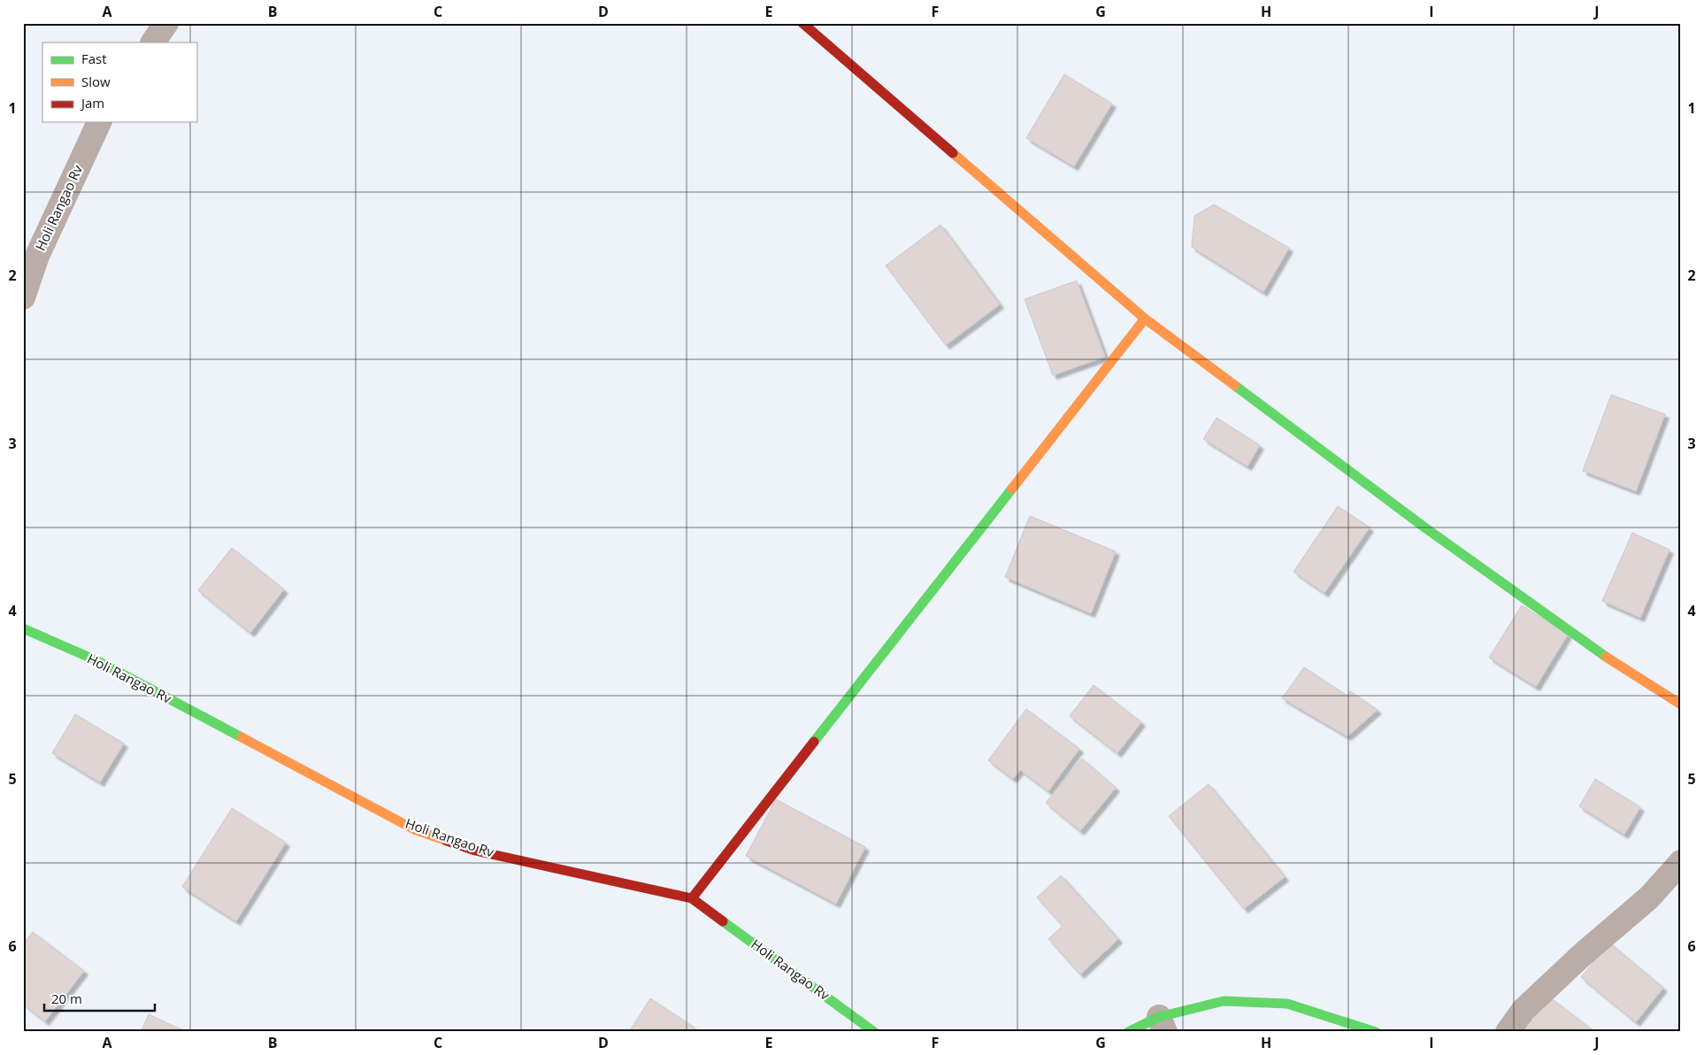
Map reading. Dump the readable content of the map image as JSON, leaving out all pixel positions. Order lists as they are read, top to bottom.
{
  "streets": {
    "street": ["Holi Rangao Rv"]
  },
  "legend": ["Fast", "Slow", "Jam"],
  "scale_bar": "20 m",
  "grid": {
    "columns": [
      "A",
      "B",
      "C",
      "D",
      "E",
      "F",
      "G",
      "H",
      "I",
      "J"
    ],
    "rows": [
      "1",
      "2",
      "3",
      "4",
      "5",
      "6"
    ]
  }
}
